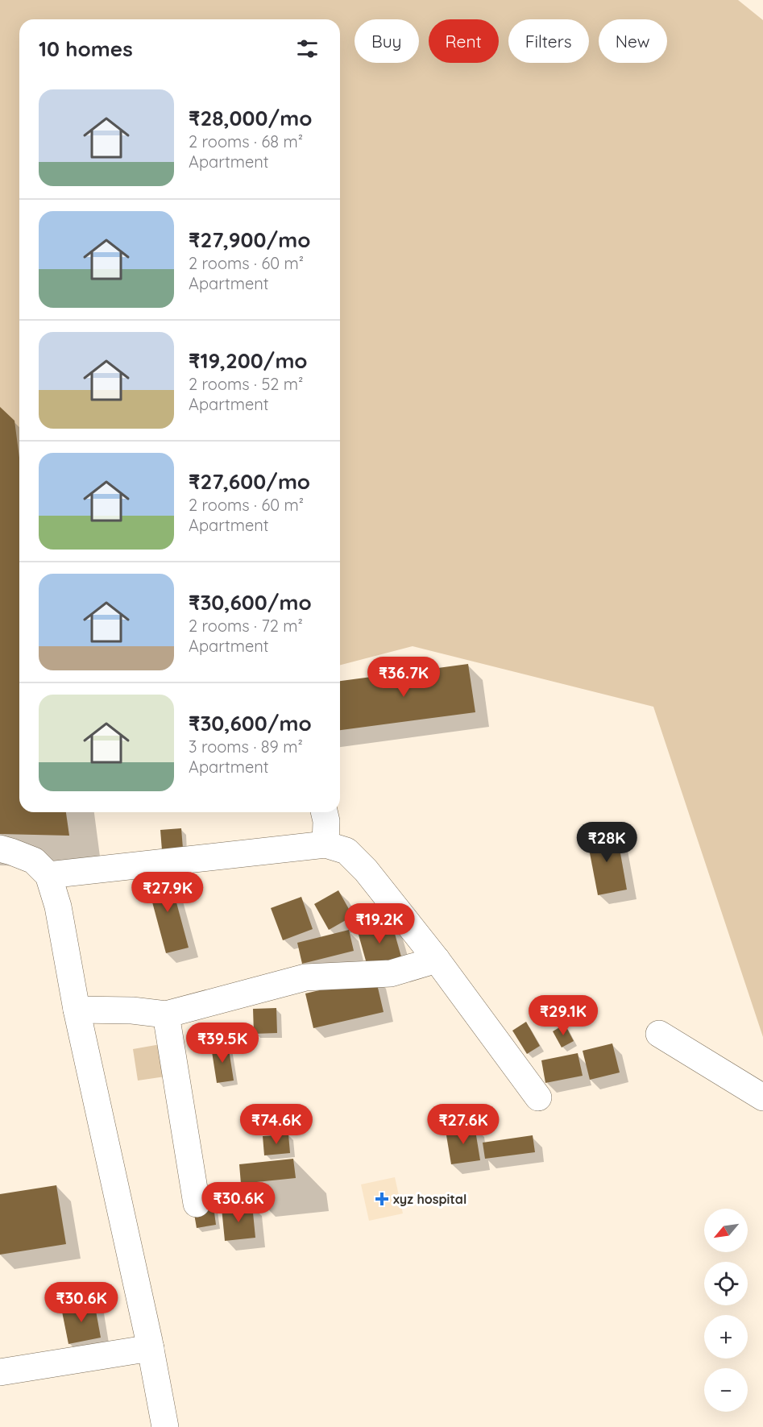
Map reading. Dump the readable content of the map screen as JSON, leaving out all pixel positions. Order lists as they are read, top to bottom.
{
  "places": {
    "health": ["xyz hospital"]
  },
  "north": "bottom left",
  "page": {
    "chip": [
      "Buy",
      "Rent",
      "Filters",
      "New"
    ],
    "heading": "10 homes",
    "list": [
      {
        "name": "₹28,000/mo",
        "note": "2 rooms · 68 m² · Apartment"
      },
      {
        "name": "₹27,900/mo",
        "note": "2 rooms · 60 m² · Apartment"
      },
      {
        "name": "₹19,200/mo",
        "note": "2 rooms · 52 m² · Apartment"
      },
      {
        "name": "₹27,600/mo",
        "note": "2 rooms · 60 m² · Apartment"
      },
      {
        "name": "₹30,600/mo",
        "note": "2 rooms · 72 m² · Apartment"
      },
      {
        "name": "₹30,600/mo",
        "note": "3 rooms · 89 m² · Apartment"
      }
    ],
    "price": [
      "₹36.7K",
      "₹28K",
      "₹27.9K",
      "₹19.2K",
      "₹29.1K",
      "₹39.5K",
      "₹74.6K",
      "₹27.6K",
      "₹30.6K",
      "₹30.6K"
    ],
    "map_buttons": ["+", "−"]
  }
}
